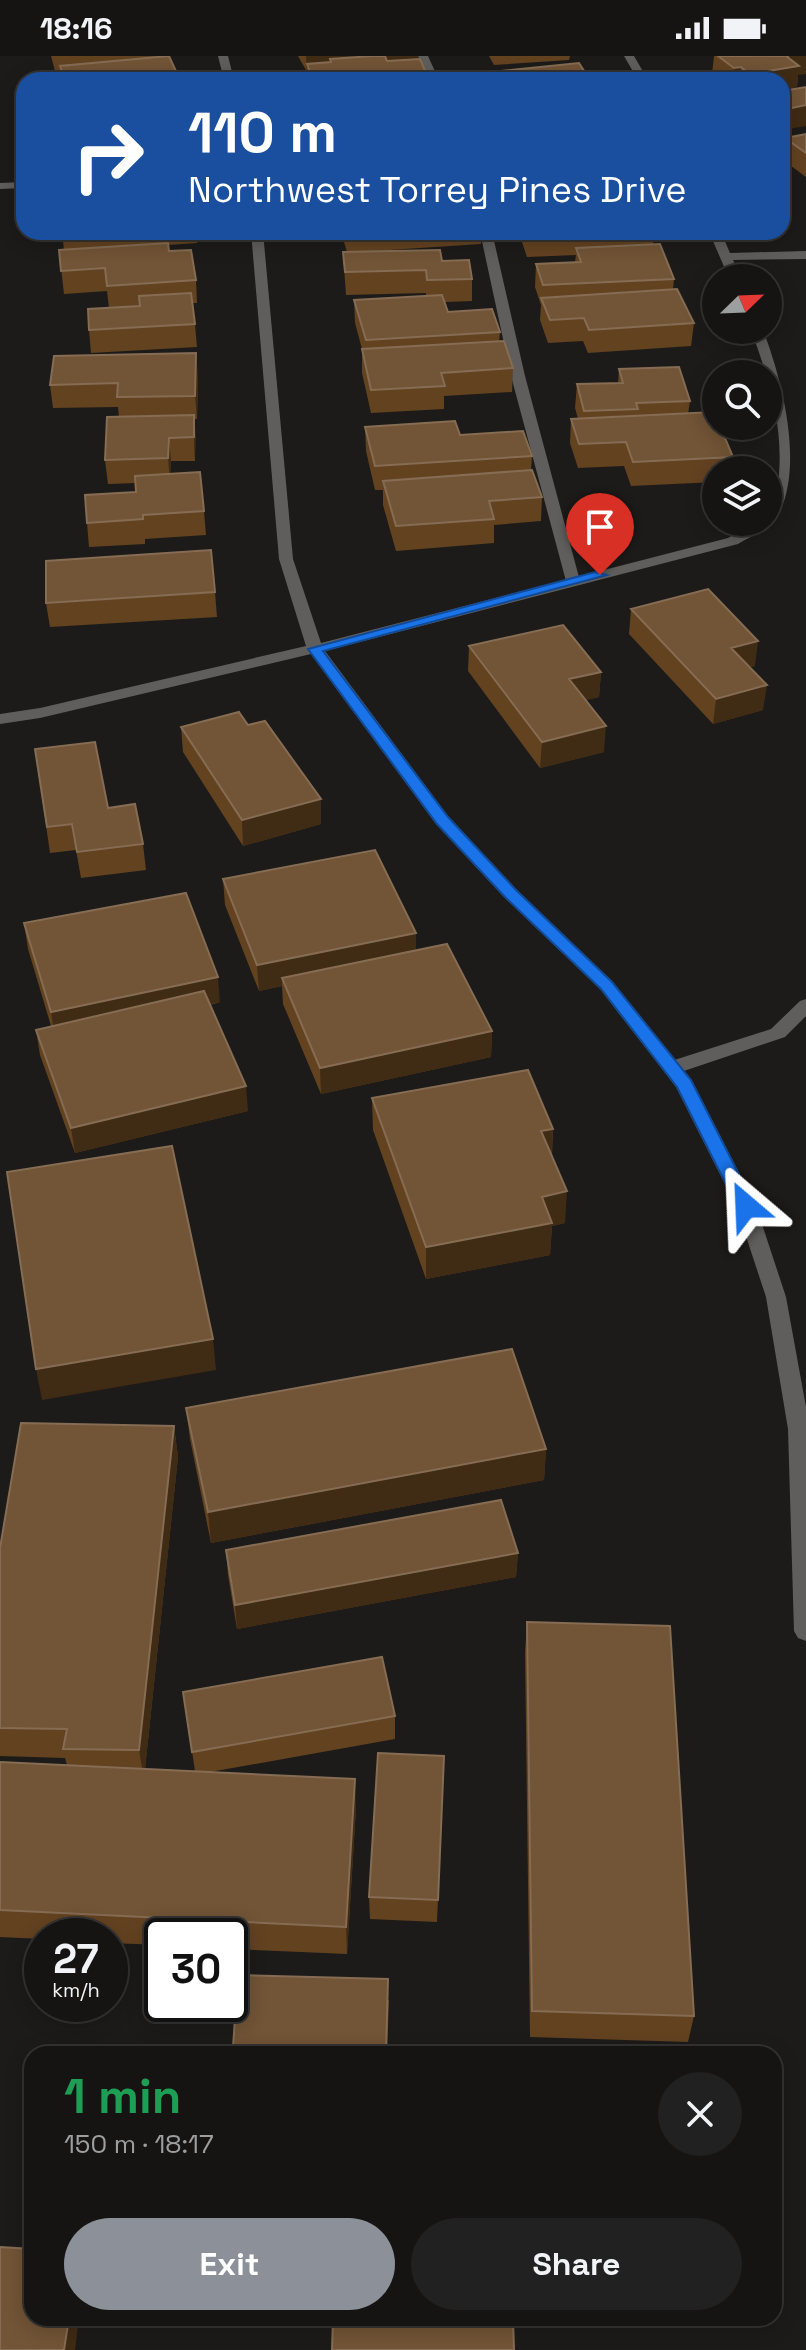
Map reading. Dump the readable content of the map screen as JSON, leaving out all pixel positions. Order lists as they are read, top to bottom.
{
  "north": "top right",
  "page": {
    "status": "18:16",
    "turn": ["110 m", "Northwest Torrey Pines Drive"],
    "speed": "27 km/h",
    "limit": "30",
    "heading": ["1 min", "150 m · 18:17"],
    "buttons": ["Exit", "Share"]
  }
}
